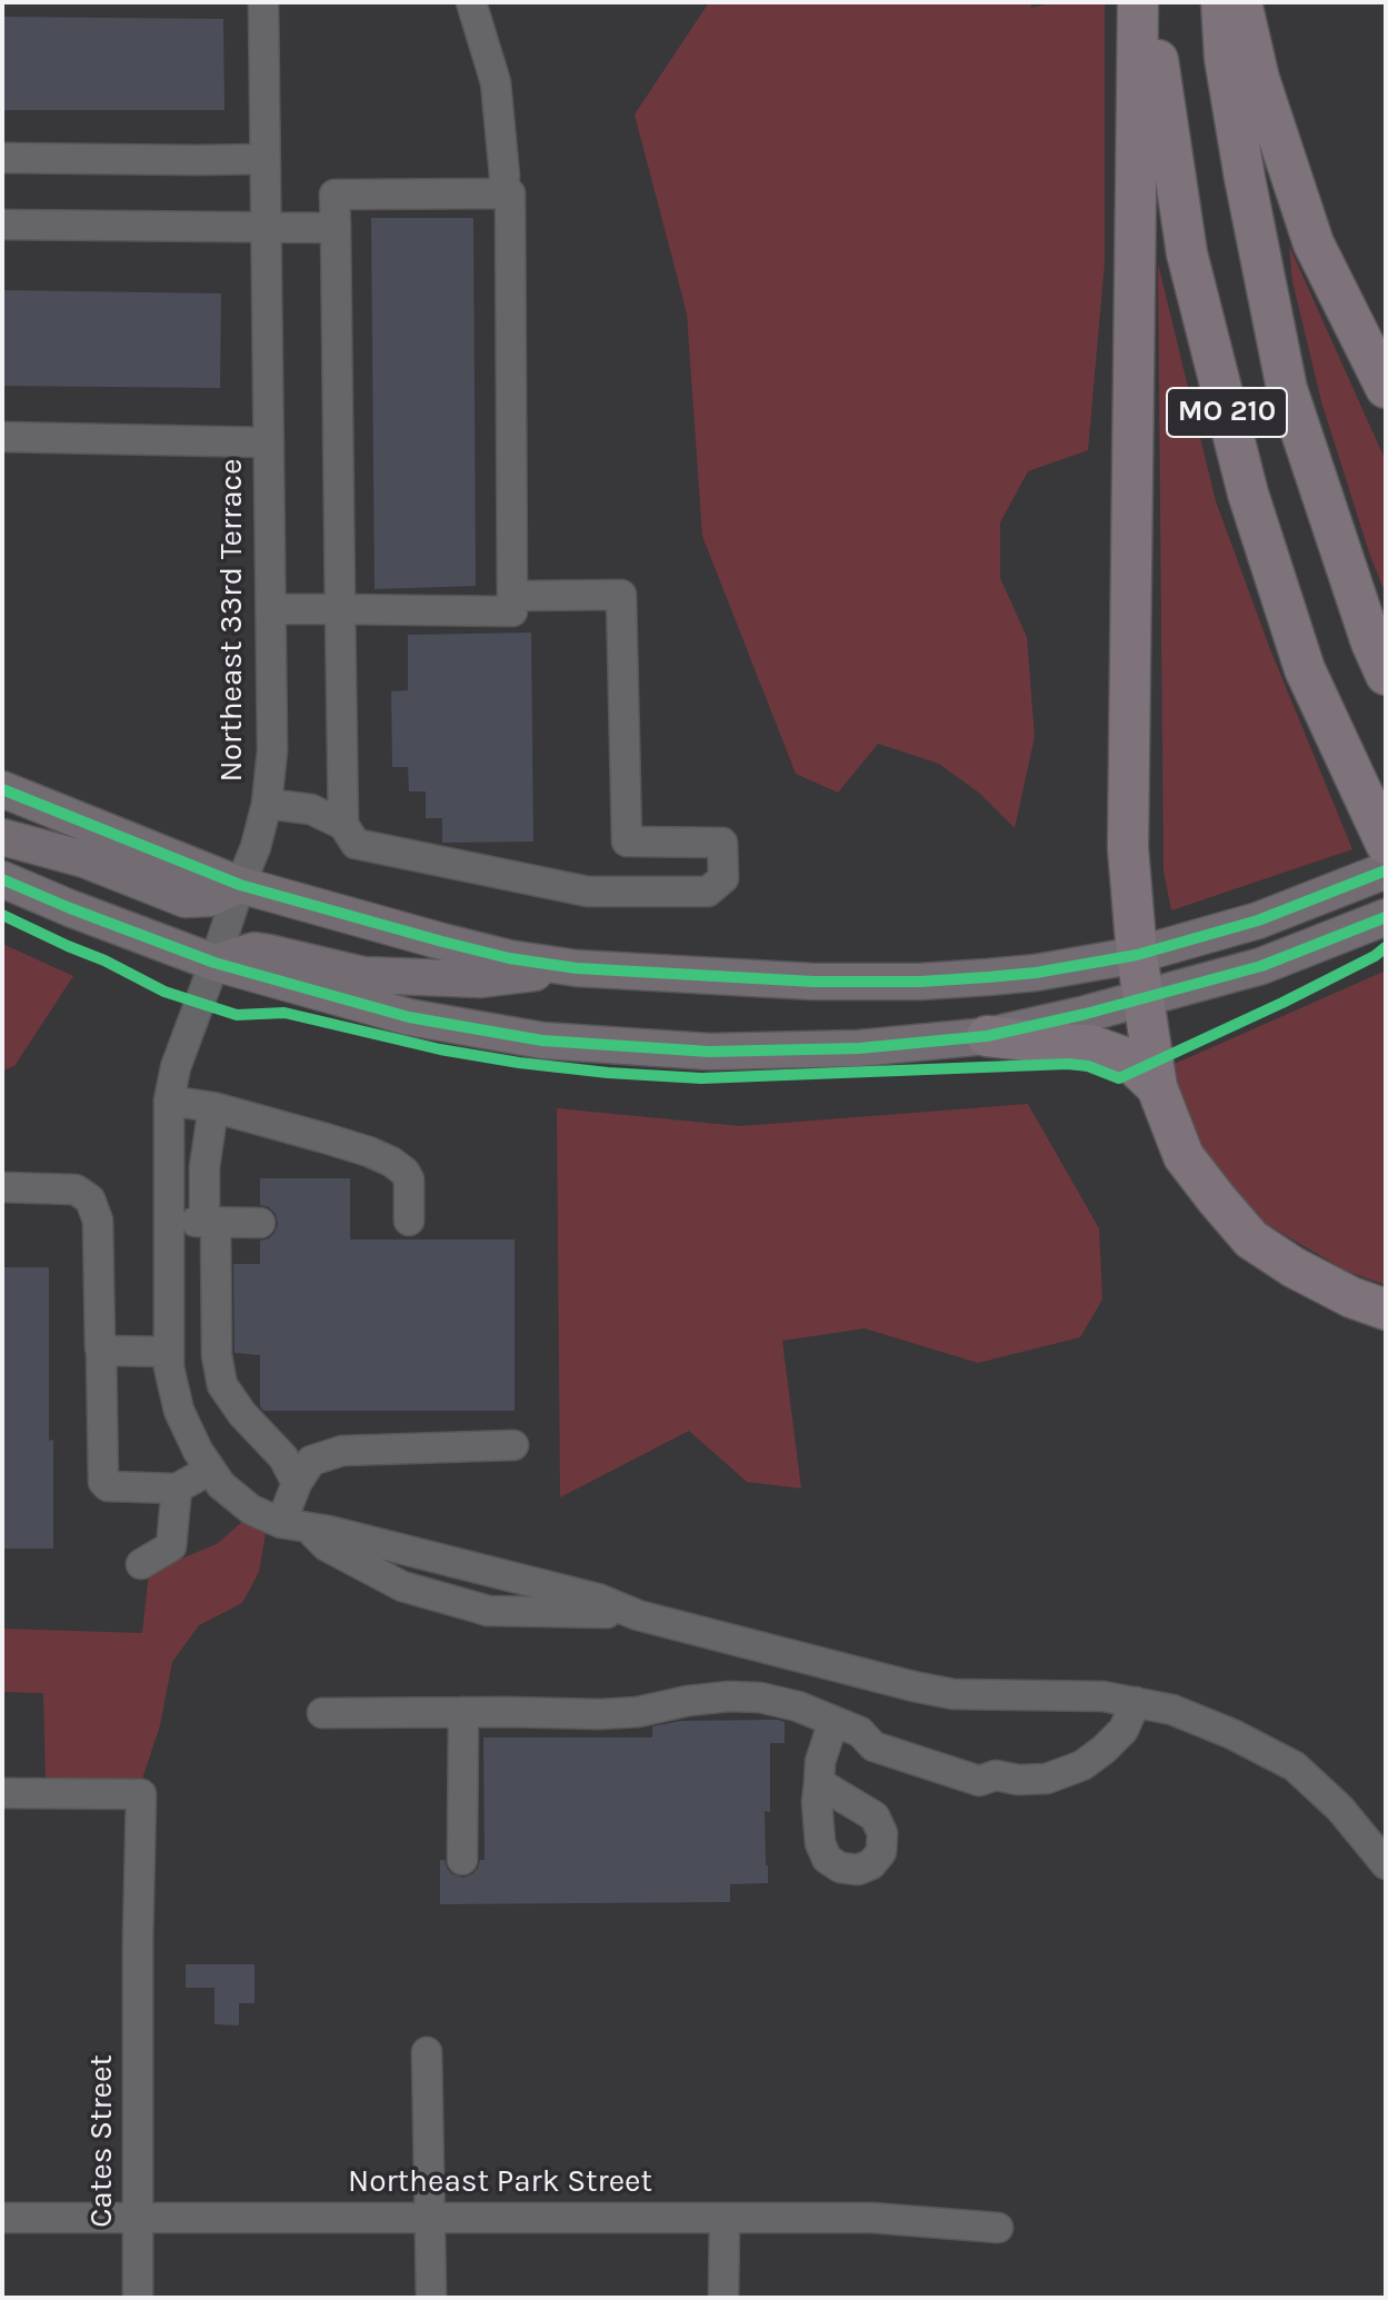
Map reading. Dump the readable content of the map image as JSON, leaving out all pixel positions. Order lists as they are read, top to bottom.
{
  "streets": {
    "highway": ["MO 210"],
    "street": ["Northeast 33rd Terrace", "Cates Street", "Northeast Park Street"]
  },
  "crossings": [
    ["Cates Street", "Northeast Park Street"]
  ]
}
